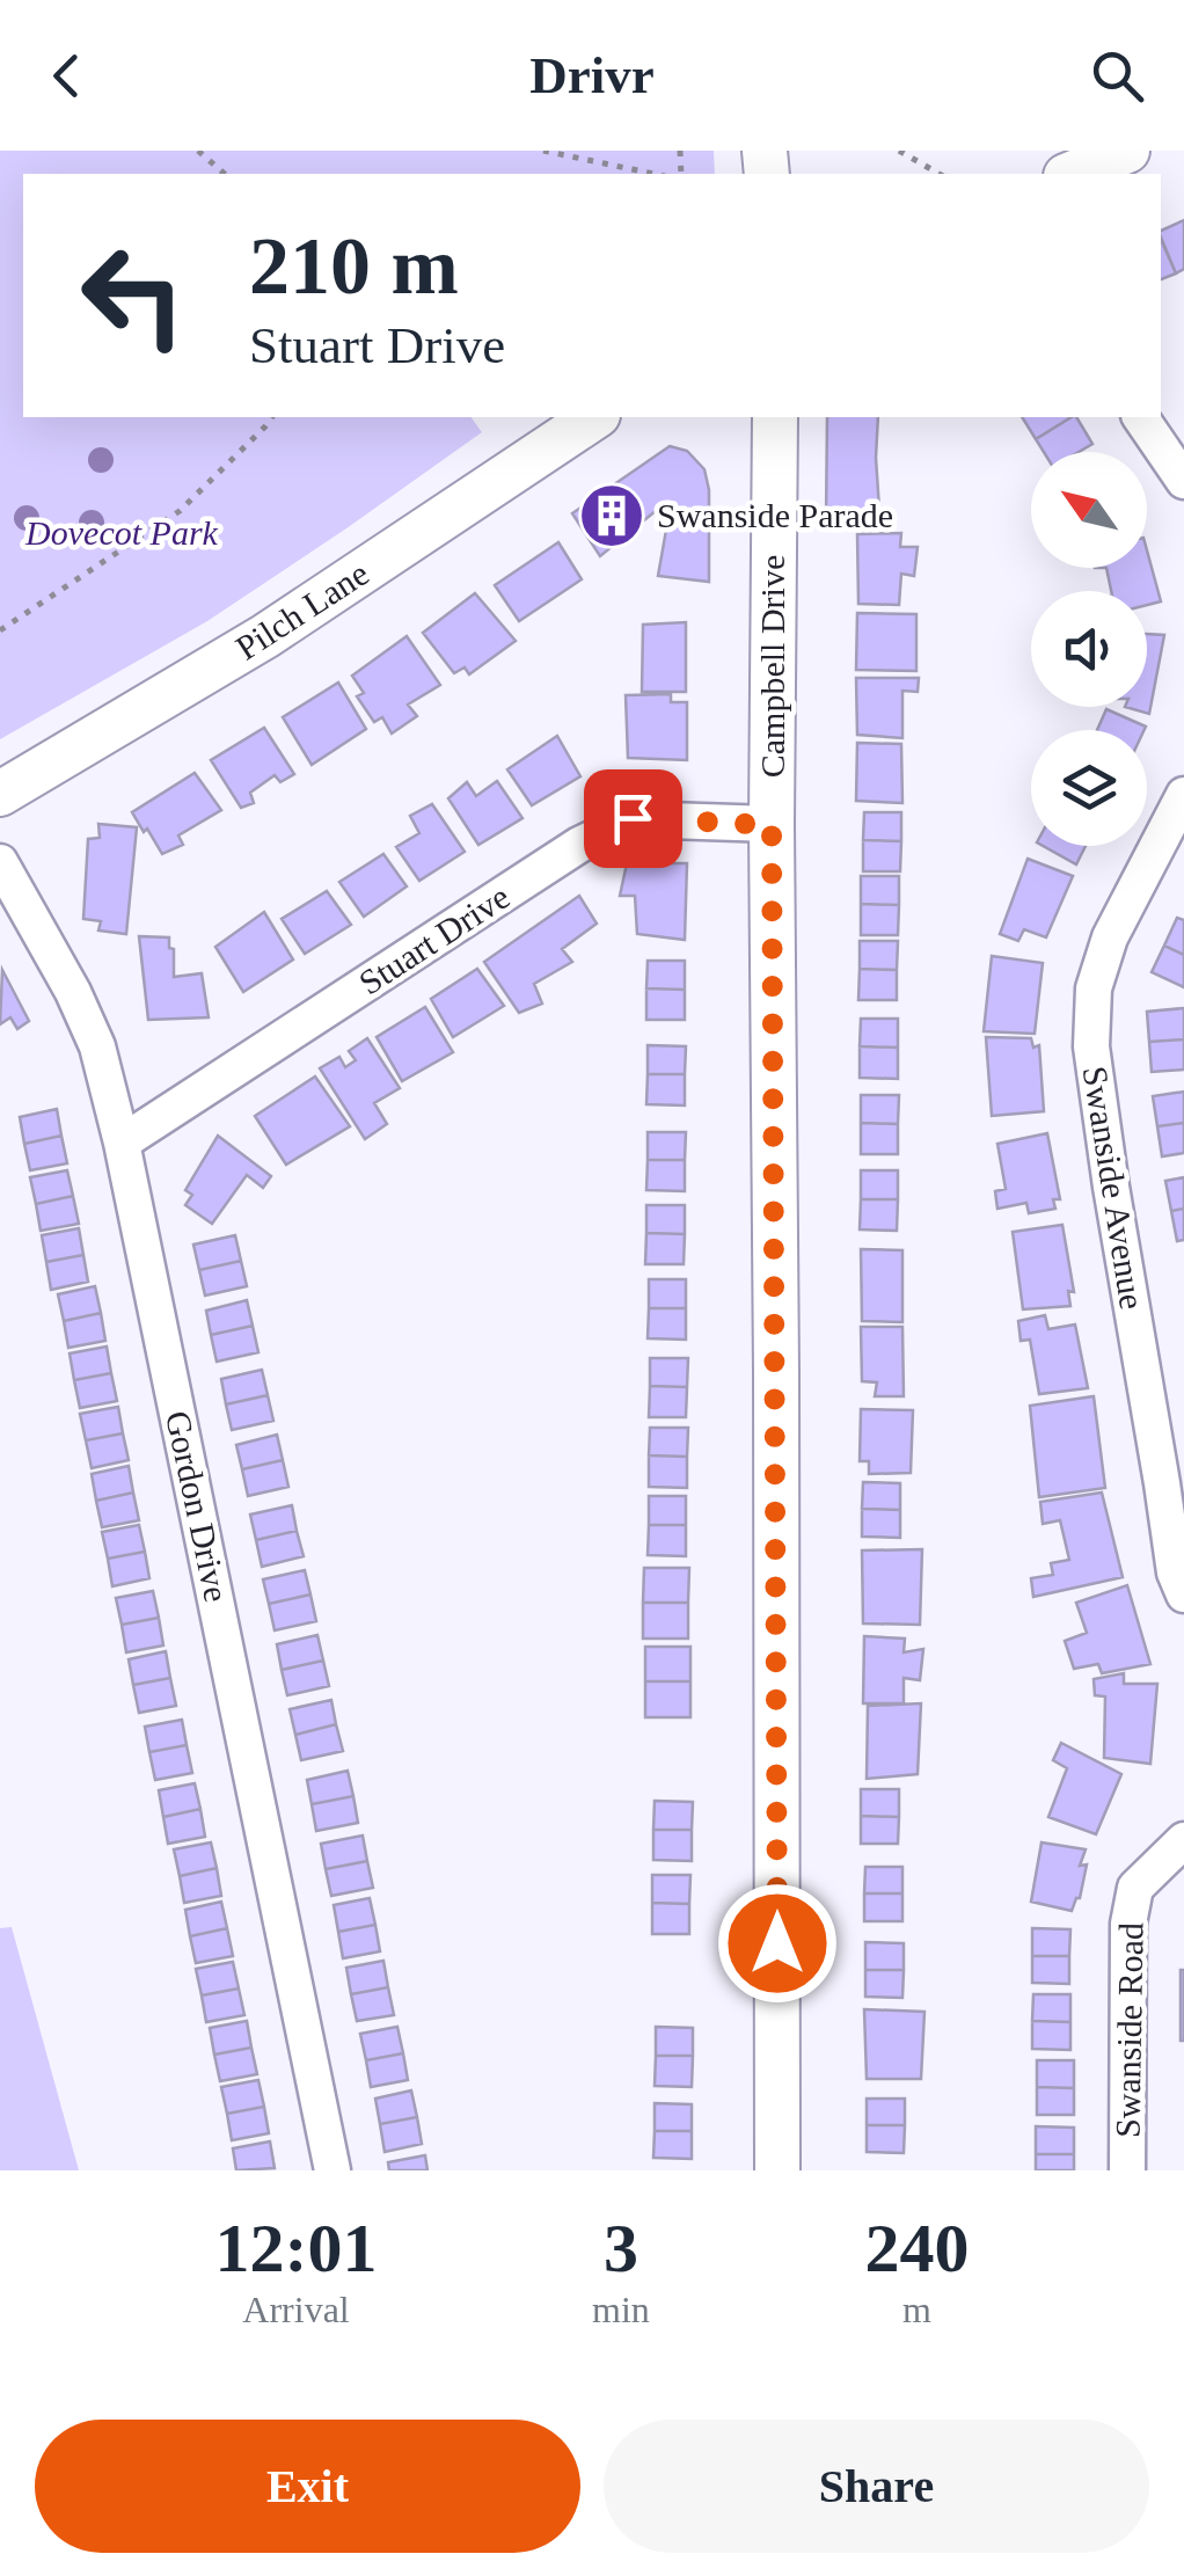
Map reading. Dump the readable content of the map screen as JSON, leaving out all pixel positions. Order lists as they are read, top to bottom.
{
  "streets": {
    "street": [
      "Pilch Lane",
      "Campbell Drive",
      "Stuart Drive",
      "Swanside Avenue",
      "Gordon Drive",
      "Swanside Road"
    ]
  },
  "crossings": [
    ["Campbell Drive", "Stuart Drive"],
    ["Stuart Drive", "Gordon Drive"]
  ],
  "parks": ["Dovecot Park"],
  "places": {
    "building": ["Swanside Parade"]
  },
  "north": "top left",
  "page": {
    "header": "Drivr",
    "turn": ["210 m", "Stuart Drive"],
    "eta": [
      "12:01",
      "Arrival",
      "3",
      "min",
      "240",
      "m"
    ],
    "buttons": ["Exit", "Share"]
  }
}
